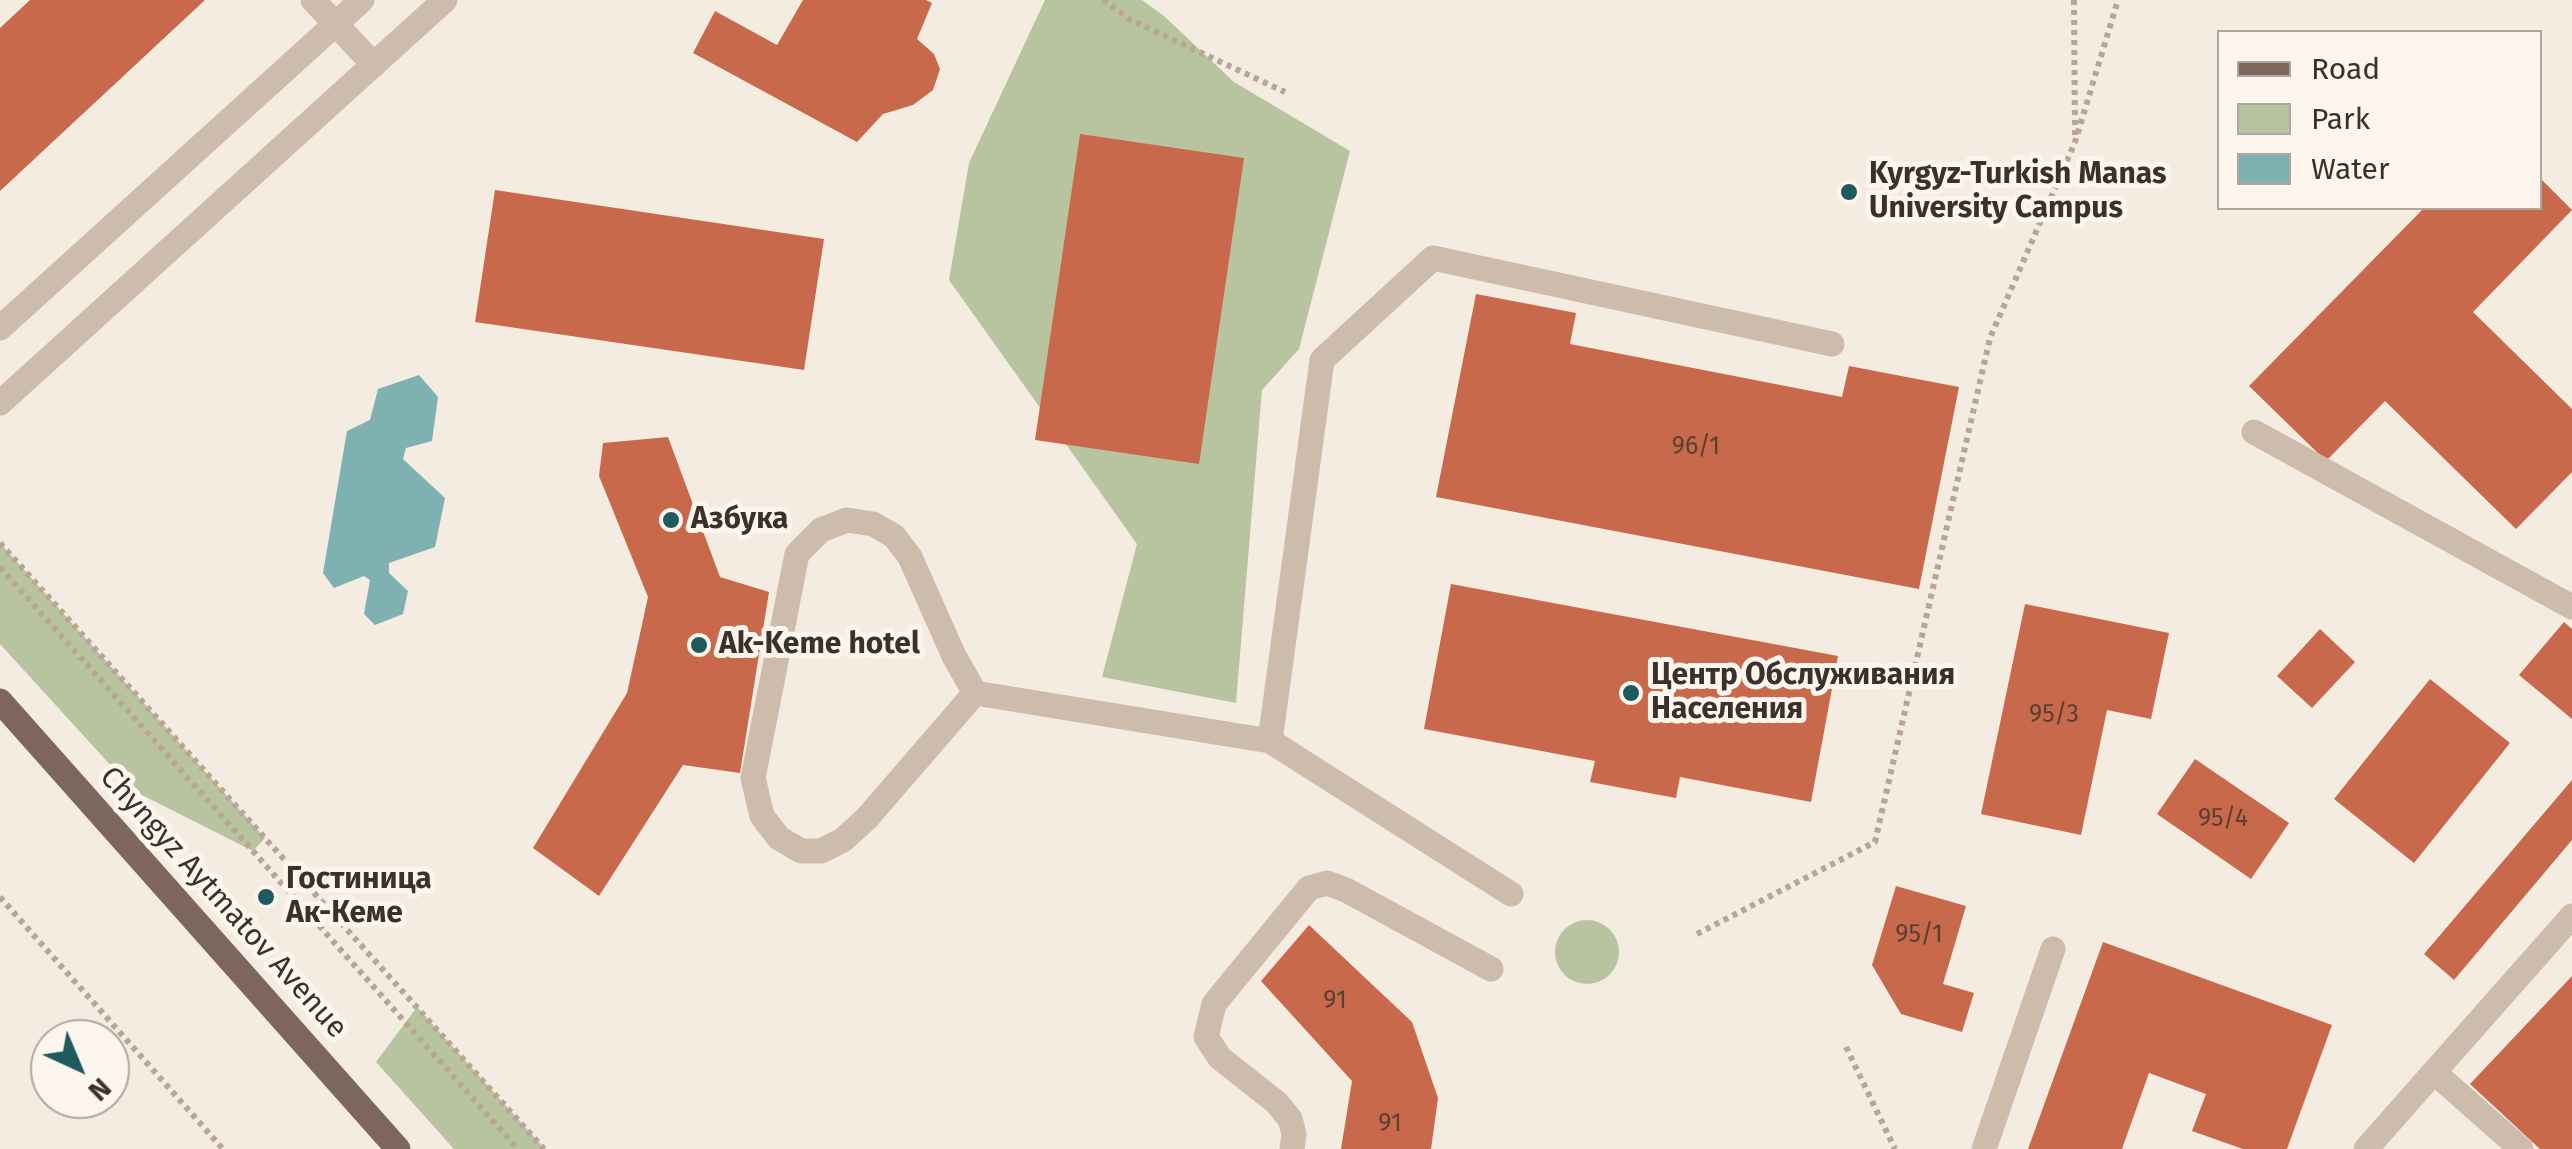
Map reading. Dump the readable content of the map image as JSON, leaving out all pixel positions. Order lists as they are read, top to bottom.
{
  "streets": {
    "main road": ["Chyngyz Aytmatov Avenue"]
  },
  "places": [
    "Kyrgyz-Turkish Manas University Campus",
    "Азбука",
    "Ak-Keme hotel",
    "Центр Обслуживания Населения",
    "Гостиница Ак-Кеме"
  ],
  "house_numbers": [
    "96/1",
    "95/3",
    "95/4",
    "95/1",
    "91",
    "91"
  ],
  "legend": ["Road", "Park", "Water"],
  "north": "bottom right"
}
